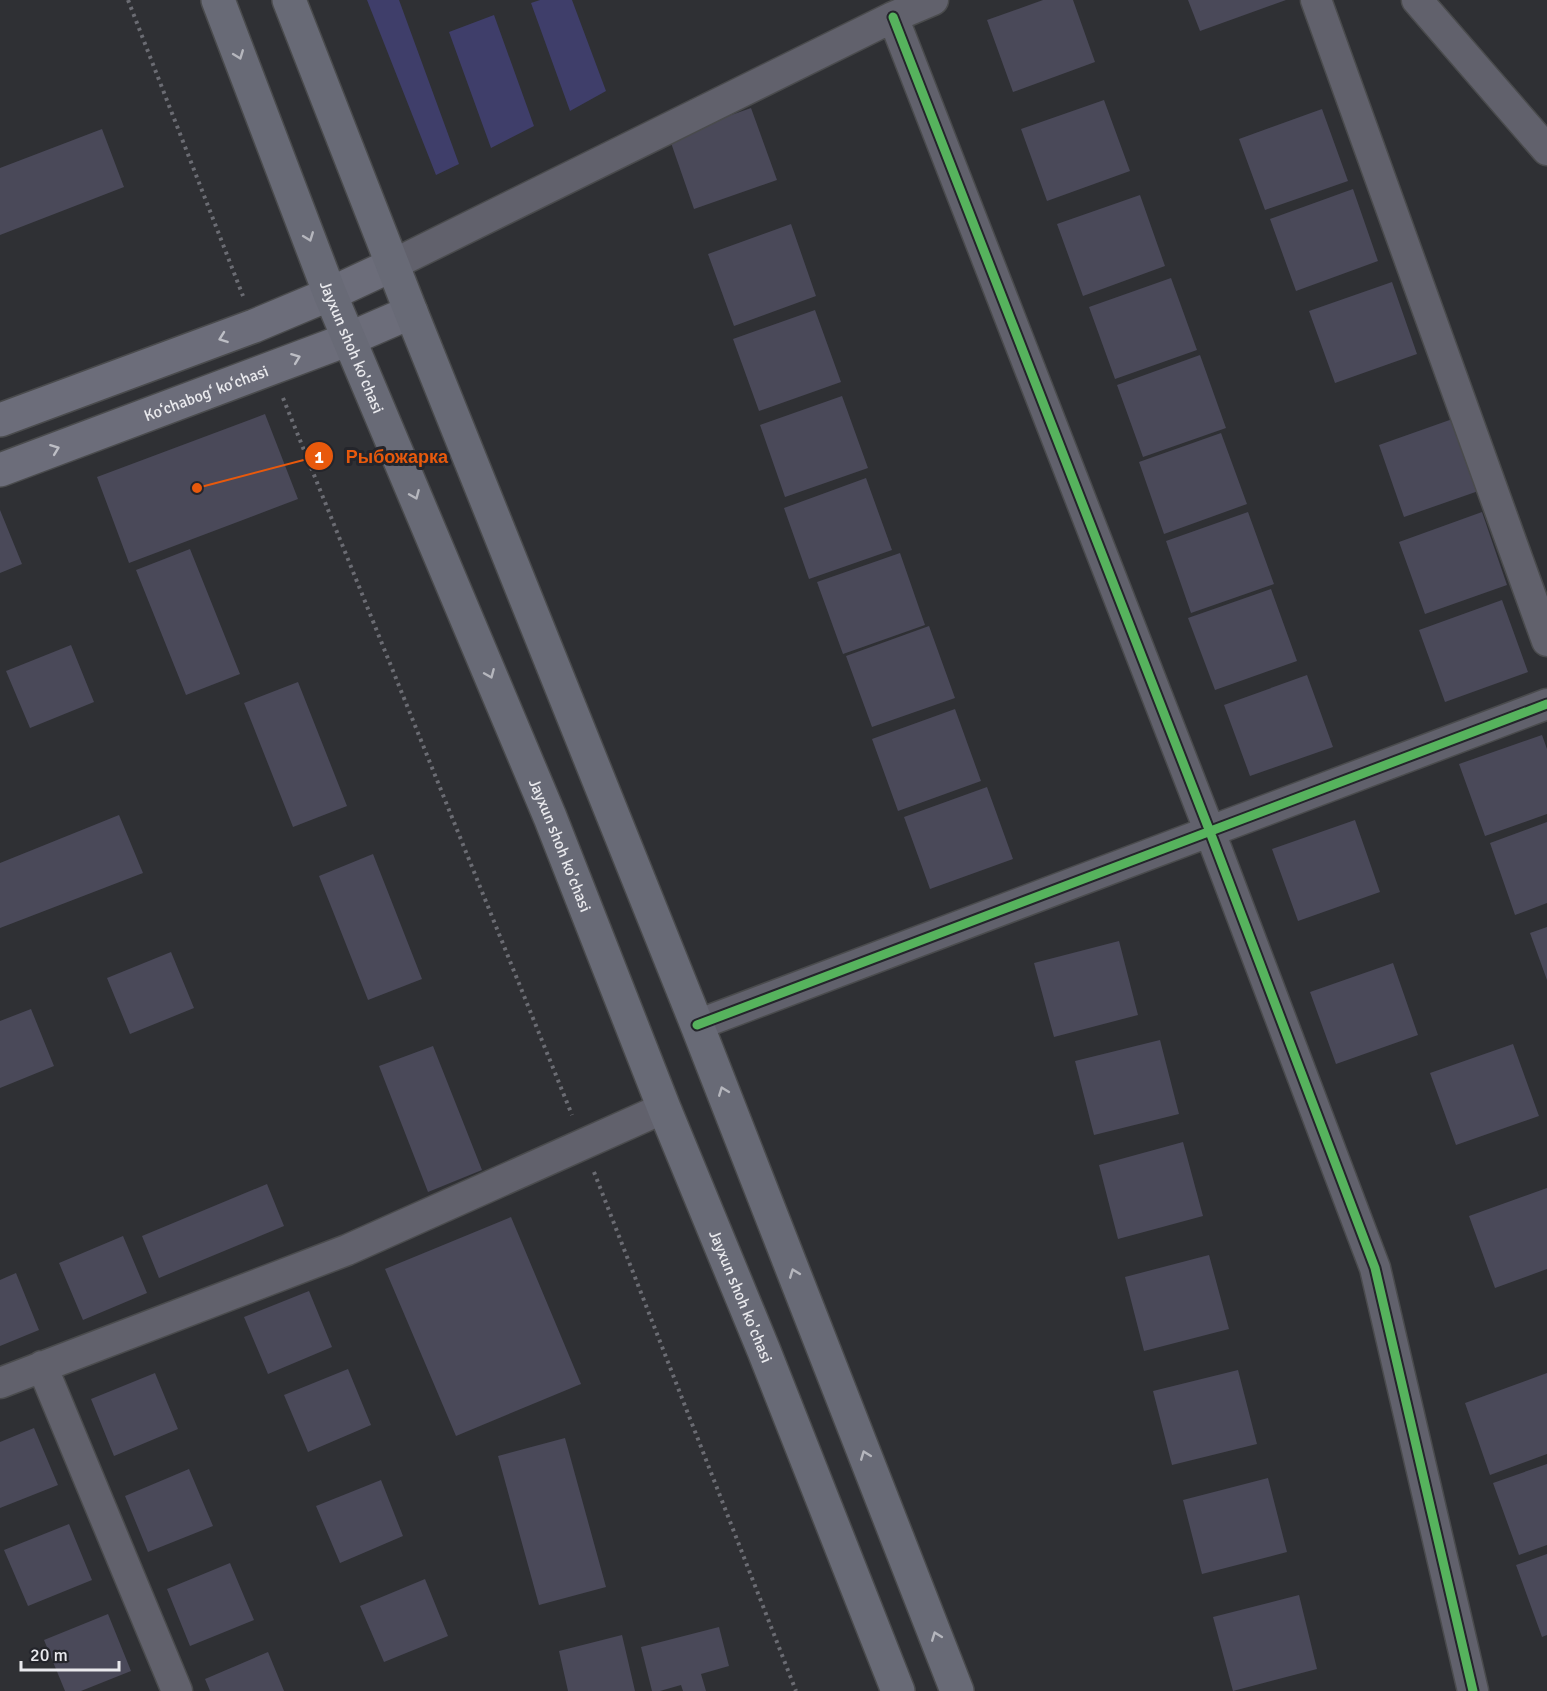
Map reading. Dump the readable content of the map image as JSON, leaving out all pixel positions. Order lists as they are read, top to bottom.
{
  "streets": {
    "highway": ["Jayxun shoh ko'chasi"],
    "main road": ["Ko‘chabog‘ ko‘chasi"]
  },
  "crossings": [
    ["Jayxun shoh ko'chasi", "Ko‘chabog‘ ko‘chasi"]
  ],
  "places": ["Рыбожарка"],
  "scale_bar": "20 m"
}
